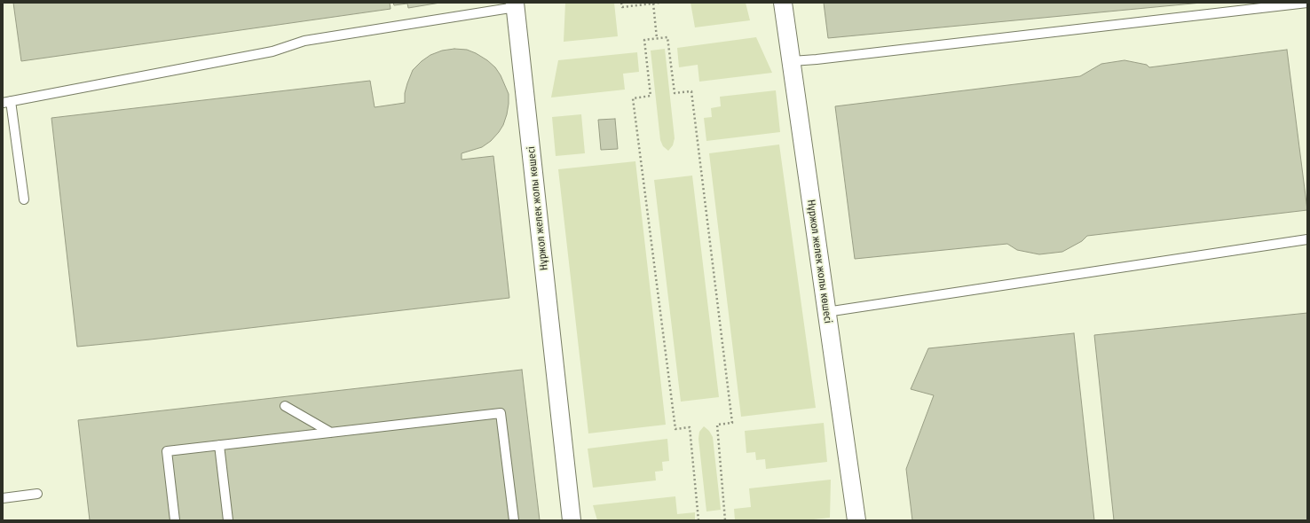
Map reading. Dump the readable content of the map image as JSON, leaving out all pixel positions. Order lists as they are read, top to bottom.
{
  "streets": {
    "street": ["Нұржол желек жолы көшесі"]
  }
}
